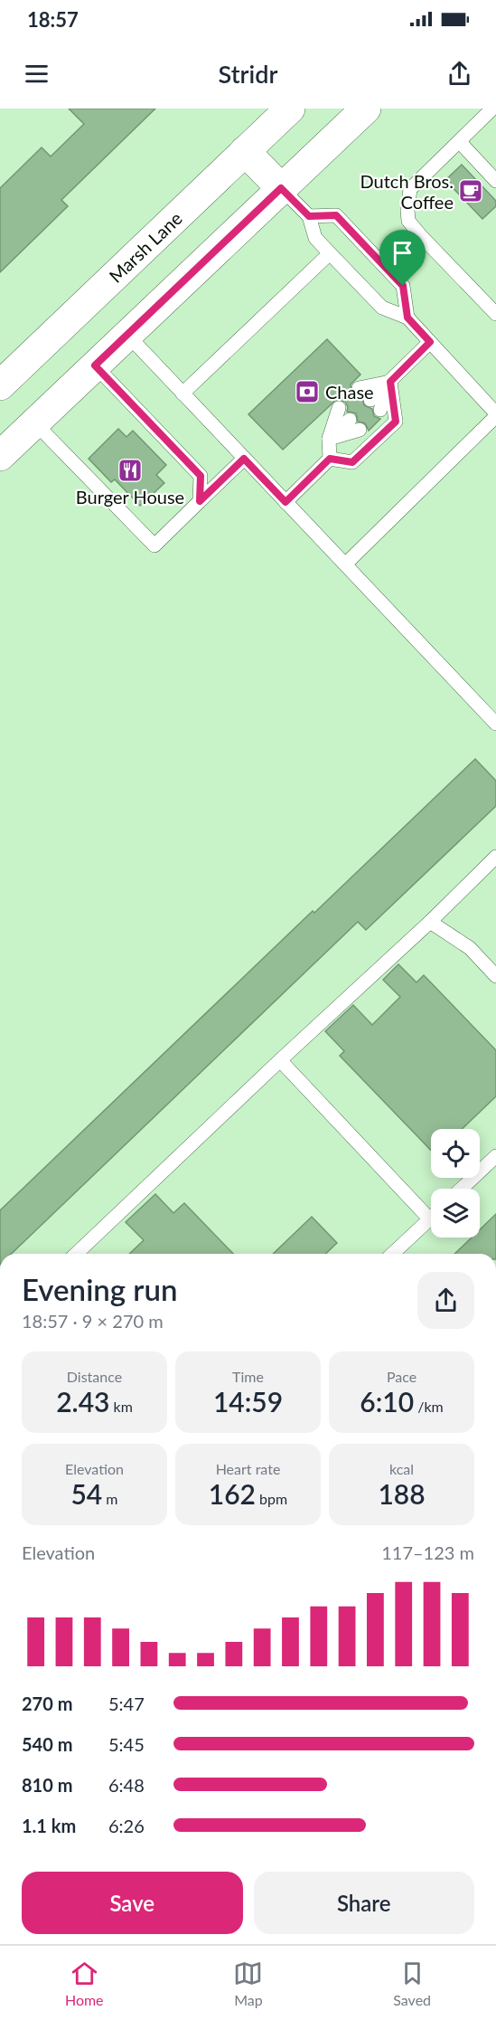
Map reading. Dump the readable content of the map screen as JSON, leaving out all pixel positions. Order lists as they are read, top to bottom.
{
  "streets": {
    "main road": ["Marsh Lane"]
  },
  "places": {
    "cafe": ["Dutch Bros. Coffee"],
    "bank": ["Chase"],
    "restaurant": ["Burger House"]
  },
  "page": {
    "status": "18:57",
    "header": "Stridr",
    "heading": ["Evening run", "18:57 · 9 × 270 m"],
    "stats": [
      ["Distance", "2.43 km"],
      ["Time", "14:59"],
      ["Pace", "6:10 /km"],
      ["Elevation", "54 m"],
      ["Heart rate", "162 bpm"],
      ["kcal", "188"]
    ],
    "chart": ["Elevation", "117–123 m"],
    "list": [
      {
        "name": "270 m",
        "note": "5:47"
      },
      {
        "name": "540 m",
        "note": "5:45"
      },
      {
        "name": "810 m",
        "note": "6:48"
      },
      {
        "name": "1.1 km",
        "note": "6:26"
      }
    ],
    "buttons": ["Save", "Share"],
    "tabs": ["Home", "Map", "Saved"]
  }
}
